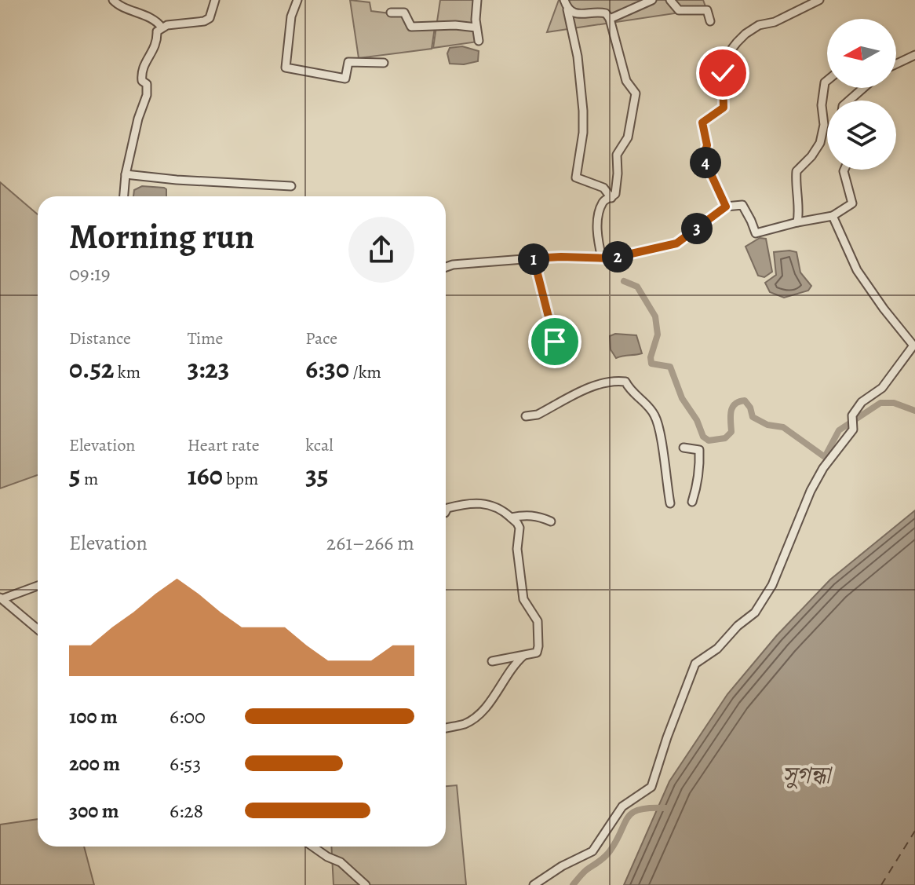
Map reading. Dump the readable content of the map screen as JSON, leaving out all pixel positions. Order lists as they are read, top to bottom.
{
  "water": ["সুগন্ধা"],
  "north": "left",
  "page": {
    "pins": [
      "4",
      "3",
      "2",
      "1"
    ],
    "heading": ["Morning run", "09:19"],
    "stats": [
      ["Distance", "0.52 km"],
      ["Time", "3:23"],
      ["Pace", "6:30 /km"],
      ["Elevation", "5 m"],
      ["Heart rate", "160 bpm"],
      ["kcal", "35"]
    ],
    "chart": ["Elevation", "261–266 m"],
    "list": [
      {
        "name": "100 m",
        "note": "6:00"
      },
      {
        "name": "200 m",
        "note": "6:53"
      },
      {
        "name": "300 m",
        "note": "6:28"
      }
    ]
  }
}
